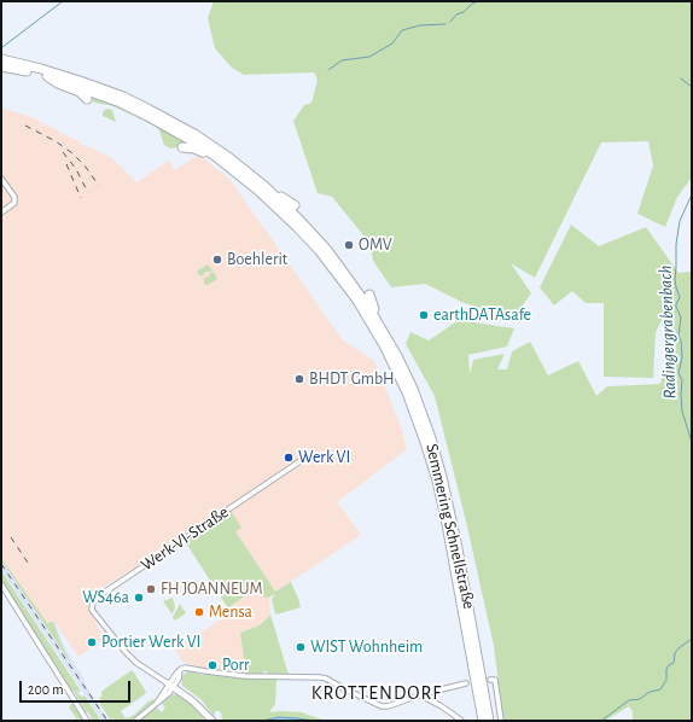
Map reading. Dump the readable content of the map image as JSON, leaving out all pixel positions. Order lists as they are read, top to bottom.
{
  "streets": {
    "highway": ["Semmering Schnellstraße"],
    "main road": ["Werk-VI-Straße"]
  },
  "districts": ["KROTTENDORF"],
  "water": ["Radingergrabenbach"],
  "places": [
    "OMV",
    "Boehlerit",
    "earthDATAsafe",
    "BHDT GmbH",
    "Werk VI",
    "FH JOANNEUM",
    "WS46a",
    "Mensa",
    "Portier Werk VI",
    "WIST Wohnheim",
    "Porr"
  ],
  "scale_bar": "200 m"
}
